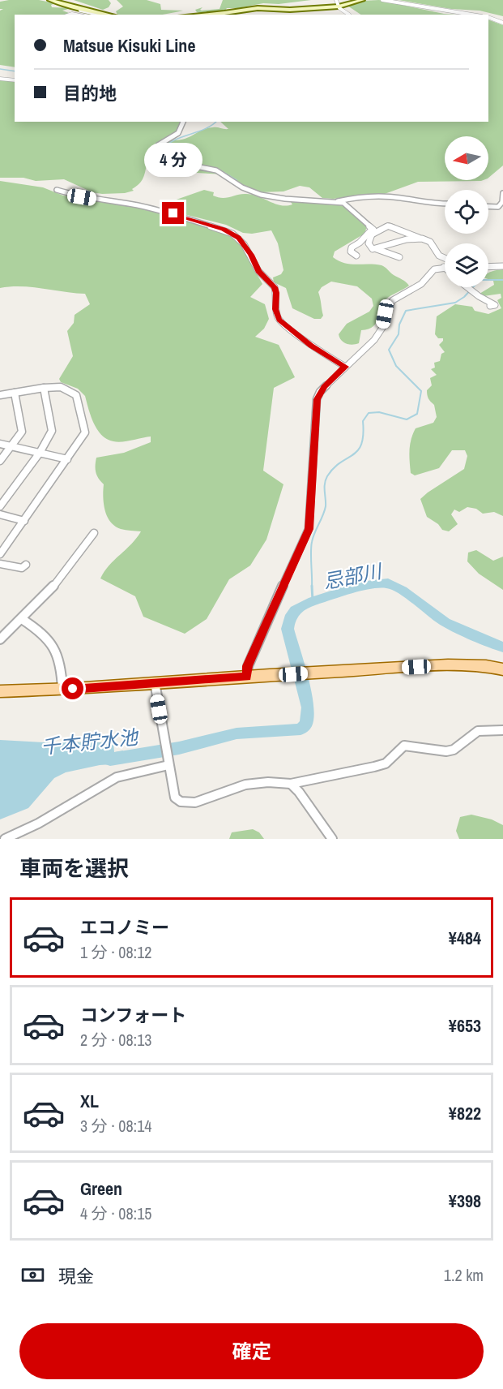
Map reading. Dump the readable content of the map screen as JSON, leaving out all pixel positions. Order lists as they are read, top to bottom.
{
  "water": ["忌部川", "千本貯水池"],
  "north": "left",
  "page": {
    "banner": ["Matsue Kisuki Line", "目的地"],
    "bubble": "4 分",
    "heading": "車両を選択",
    "list": [
      {
        "name": "エコノミー",
        "note": "1 分 · 08:12",
        "value": "¥484"
      },
      {
        "name": "コンフォート",
        "note": "2 分 · 08:13",
        "value": "¥653"
      },
      {
        "name": "XL",
        "note": "3 分 · 08:14",
        "value": "¥822"
      },
      {
        "name": "Green",
        "note": "4 分 · 08:15",
        "value": "¥398"
      }
    ],
    "pay": ["現金", "1.2 km"],
    "buttons": "確定"
  }
}
